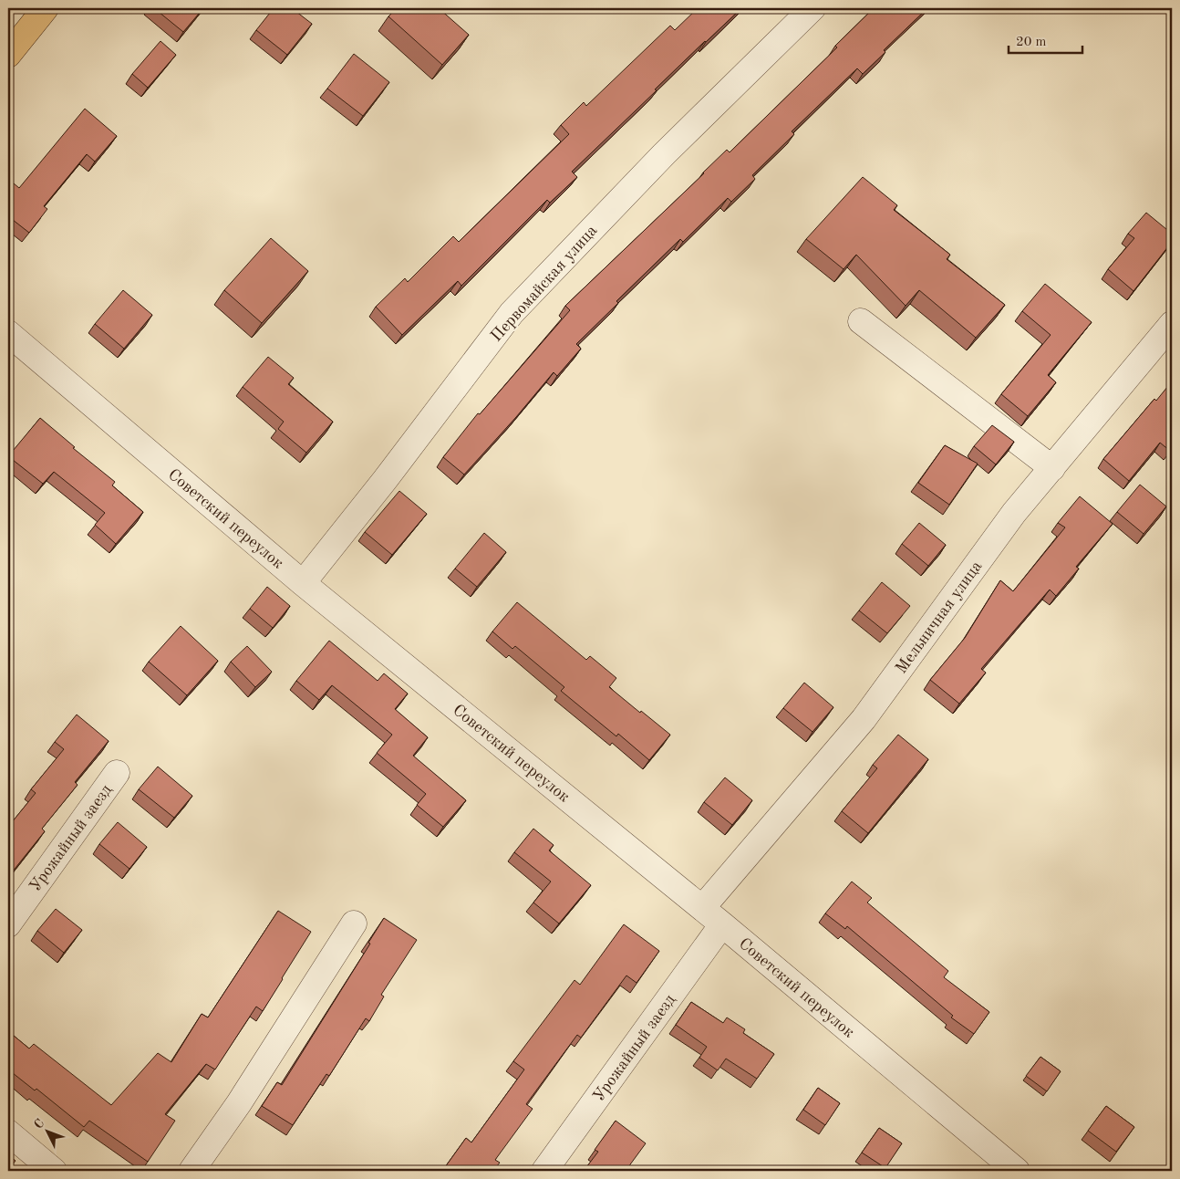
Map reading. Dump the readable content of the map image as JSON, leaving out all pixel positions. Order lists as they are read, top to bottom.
{
  "streets": {
    "street": [
      "Первомайская улица",
      "Советский переулок",
      "Мельничная улица",
      "Урожайный заезд"
    ]
  },
  "crossings": [
    ["Первомайская улица", "Советский переулок"],
    ["Советский переулок", "Мельничная улица"],
    ["Советский переулок", "Урожайный заезд"]
  ],
  "scale_bar": "20 m",
  "north": "top left"
}
